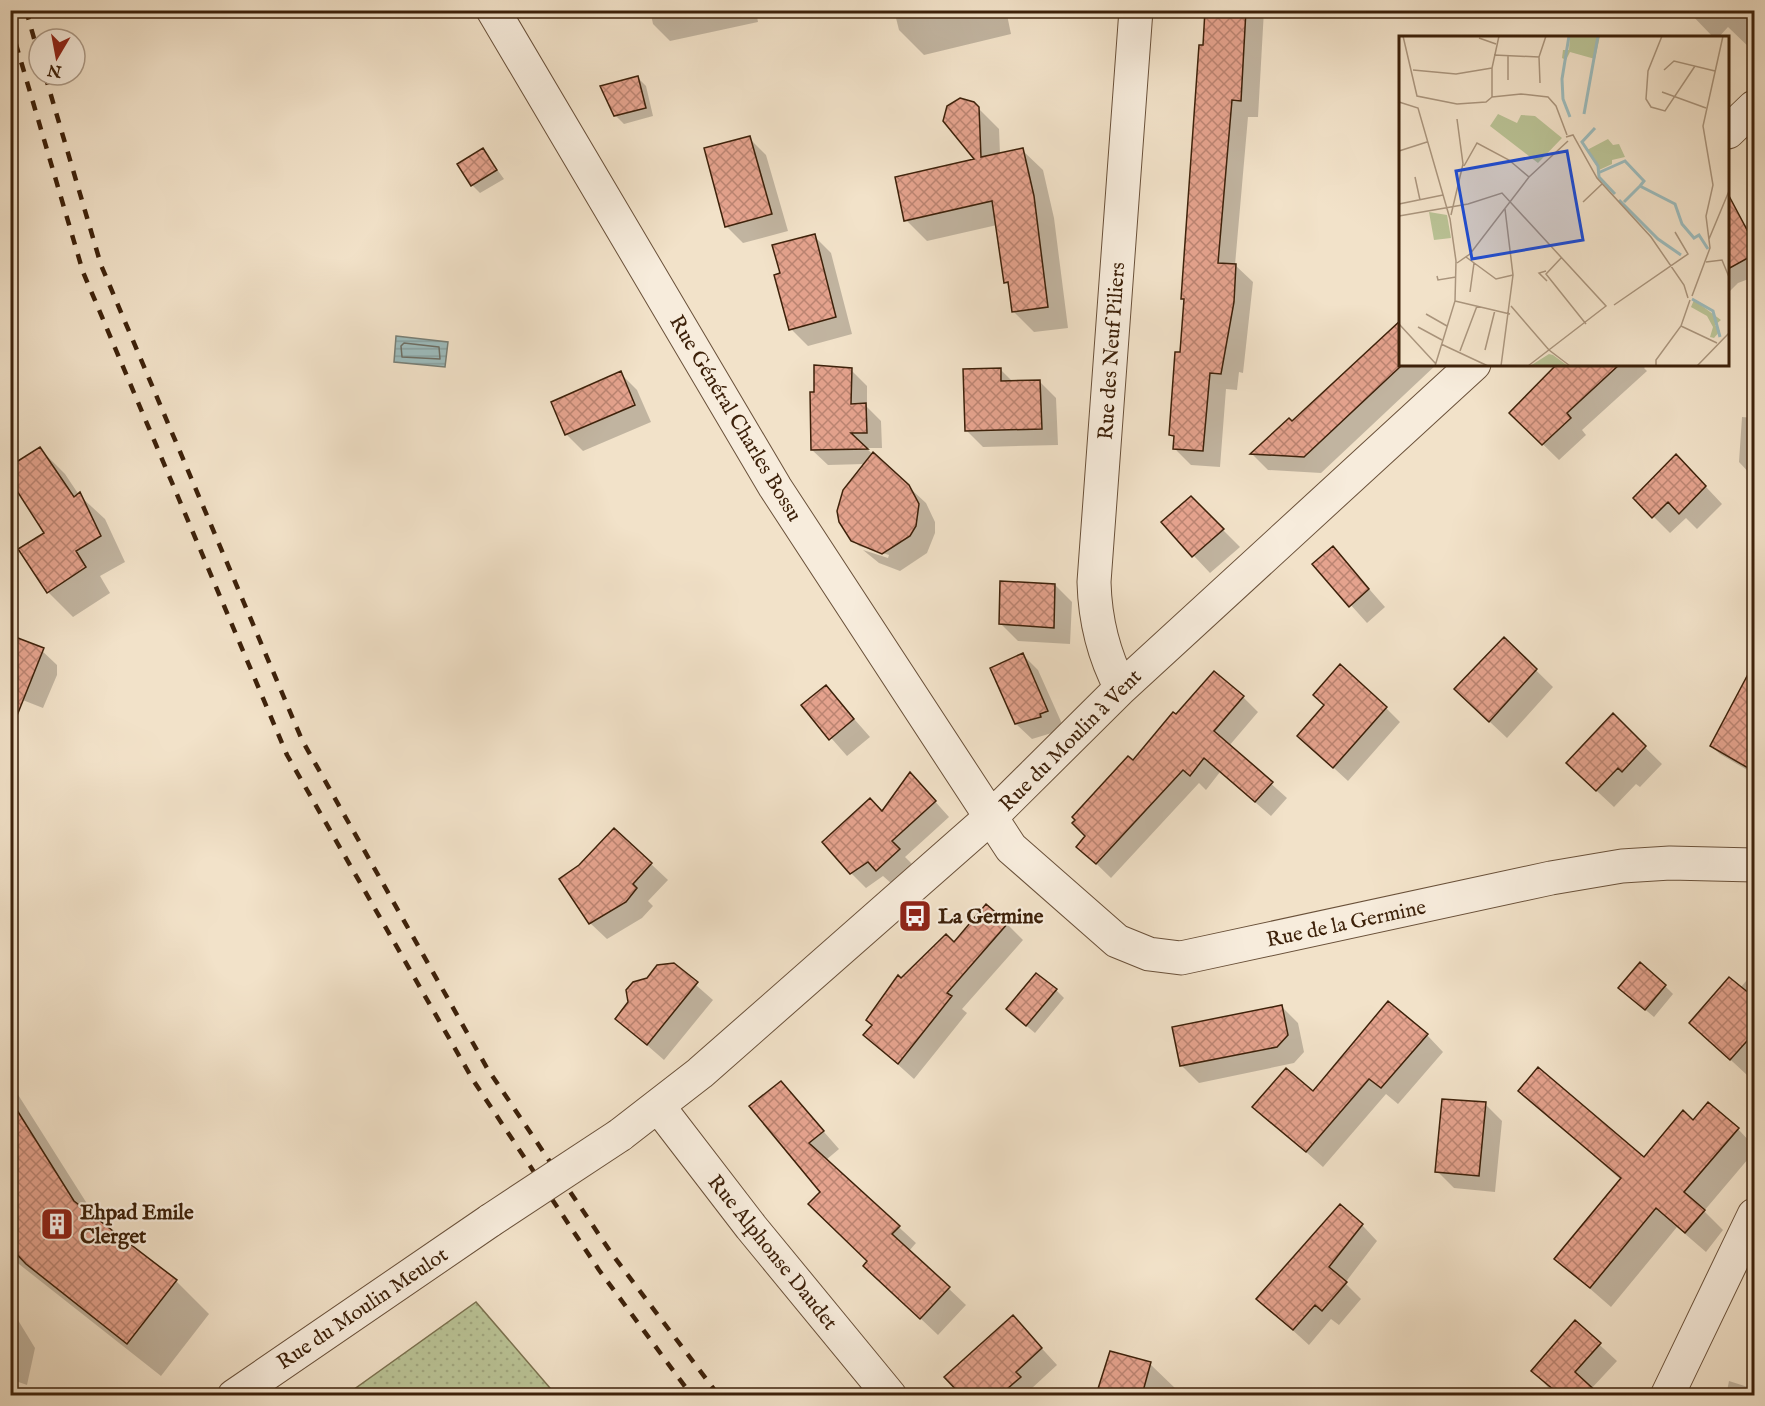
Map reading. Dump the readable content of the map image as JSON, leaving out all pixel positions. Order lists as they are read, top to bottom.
{
  "streets": {
    "street": [
      "Rue des Neuf Piliers",
      "Rue Général Charles Bossu",
      "Rue du Moulin à Vent",
      "Rue de la Germine",
      "Rue Alphonse Daudet",
      "Rue du Moulin Meulot"
    ]
  },
  "crossings": [
    ["Rue des Neuf Piliers", "Rue du Moulin à Vent"],
    ["Rue Général Charles Bossu", "Rue du Moulin à Vent"],
    ["Rue Général Charles Bossu", "Rue de la Germine"],
    ["Rue du Moulin à Vent", "Rue de la Germine"],
    ["Rue du Moulin à Vent", "Rue Alphonse Daudet"],
    ["Rue du Moulin à Vent", "Rue du Moulin Meulot"]
  ],
  "places": {
    "bus stop": ["La Germine"],
    "building": ["Ehpad Emile Clerget"]
  },
  "north": "bottom"
}
